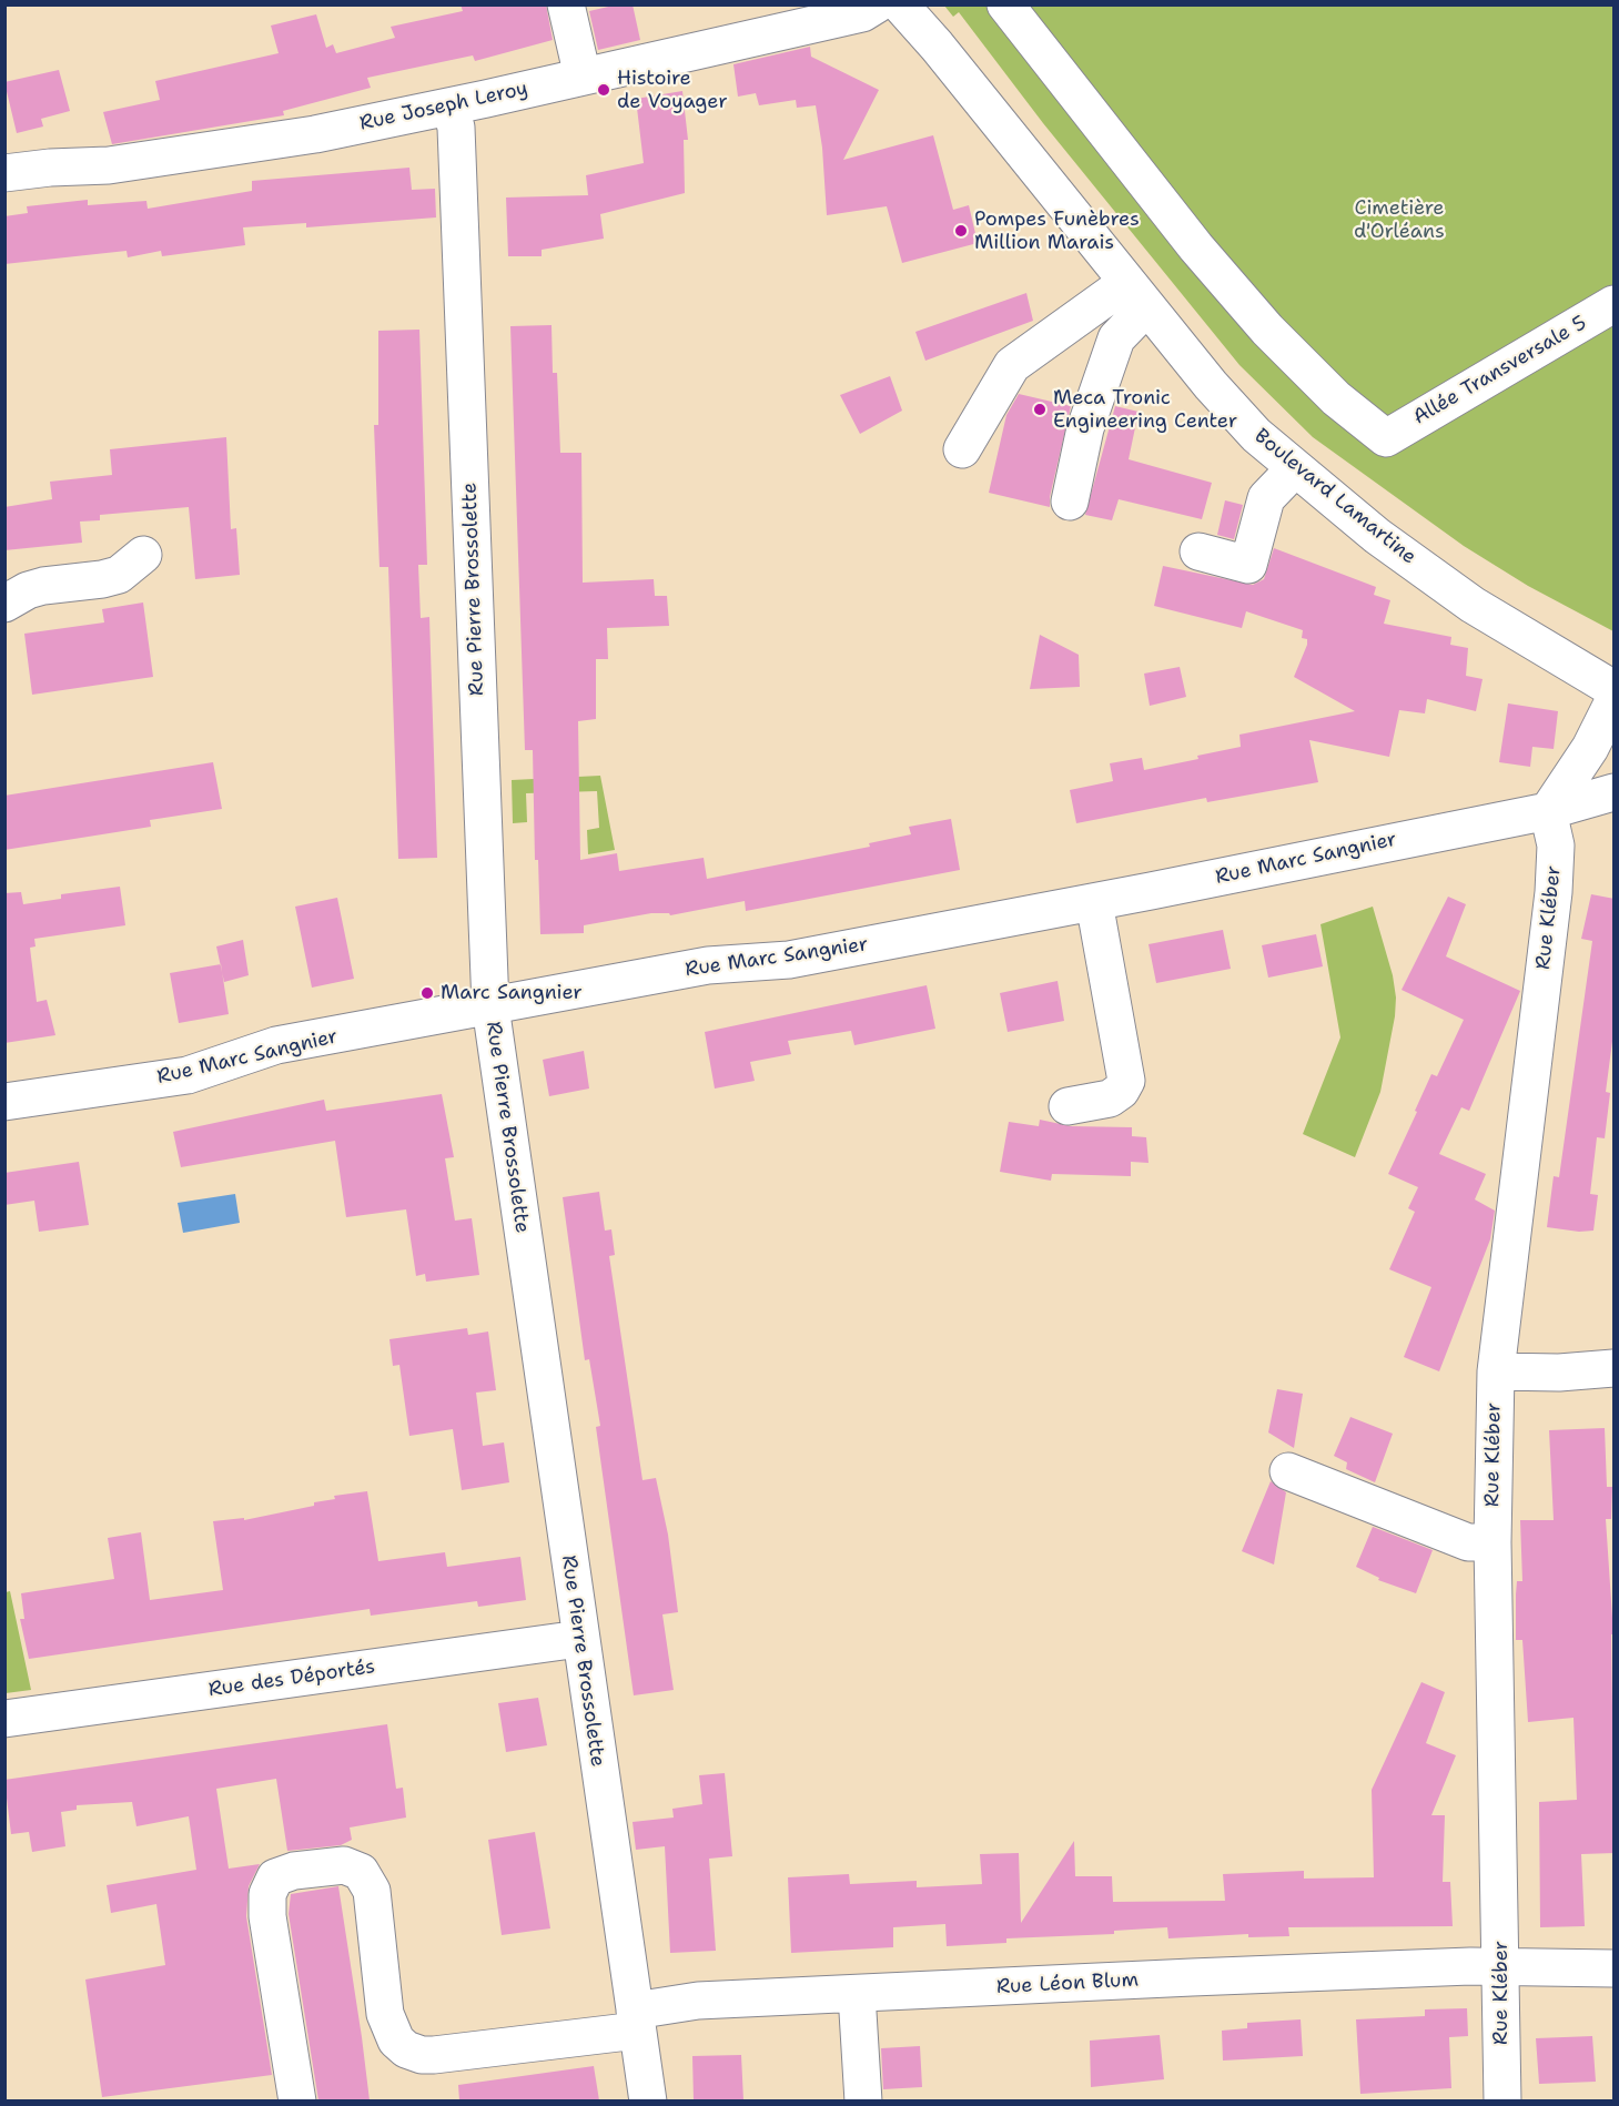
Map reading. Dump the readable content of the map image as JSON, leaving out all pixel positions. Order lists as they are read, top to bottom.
{
  "streets": {
    "street": [
      "Rue Joseph Leroy",
      "Allée Transversale 5",
      "Boulevard Lamartine",
      "Rue Pierre Brossolette",
      "Rue Marc Sangnier",
      "Rue Kléber",
      "Rue des Déportés",
      "Rue Léon Blum"
    ]
  },
  "crossings": [
    ["Rue Joseph Leroy", "Rue Pierre Brossolette"],
    ["Rue Pierre Brossolette", "Rue Marc Sangnier"],
    ["Rue Pierre Brossolette", "Rue des Déportés"],
    ["Rue Pierre Brossolette", "Rue Léon Blum"],
    ["Rue Marc Sangnier", "Rue Kléber"],
    ["Rue Kléber", "Rue Léon Blum"]
  ],
  "parks": ["Cimetière d'Orléans"],
  "places": [
    "Histoire de Voyager",
    "Pompes Funèbres Million Marais",
    "Meca Tronic Engineering Center",
    "Marc Sangnier"
  ]
}
